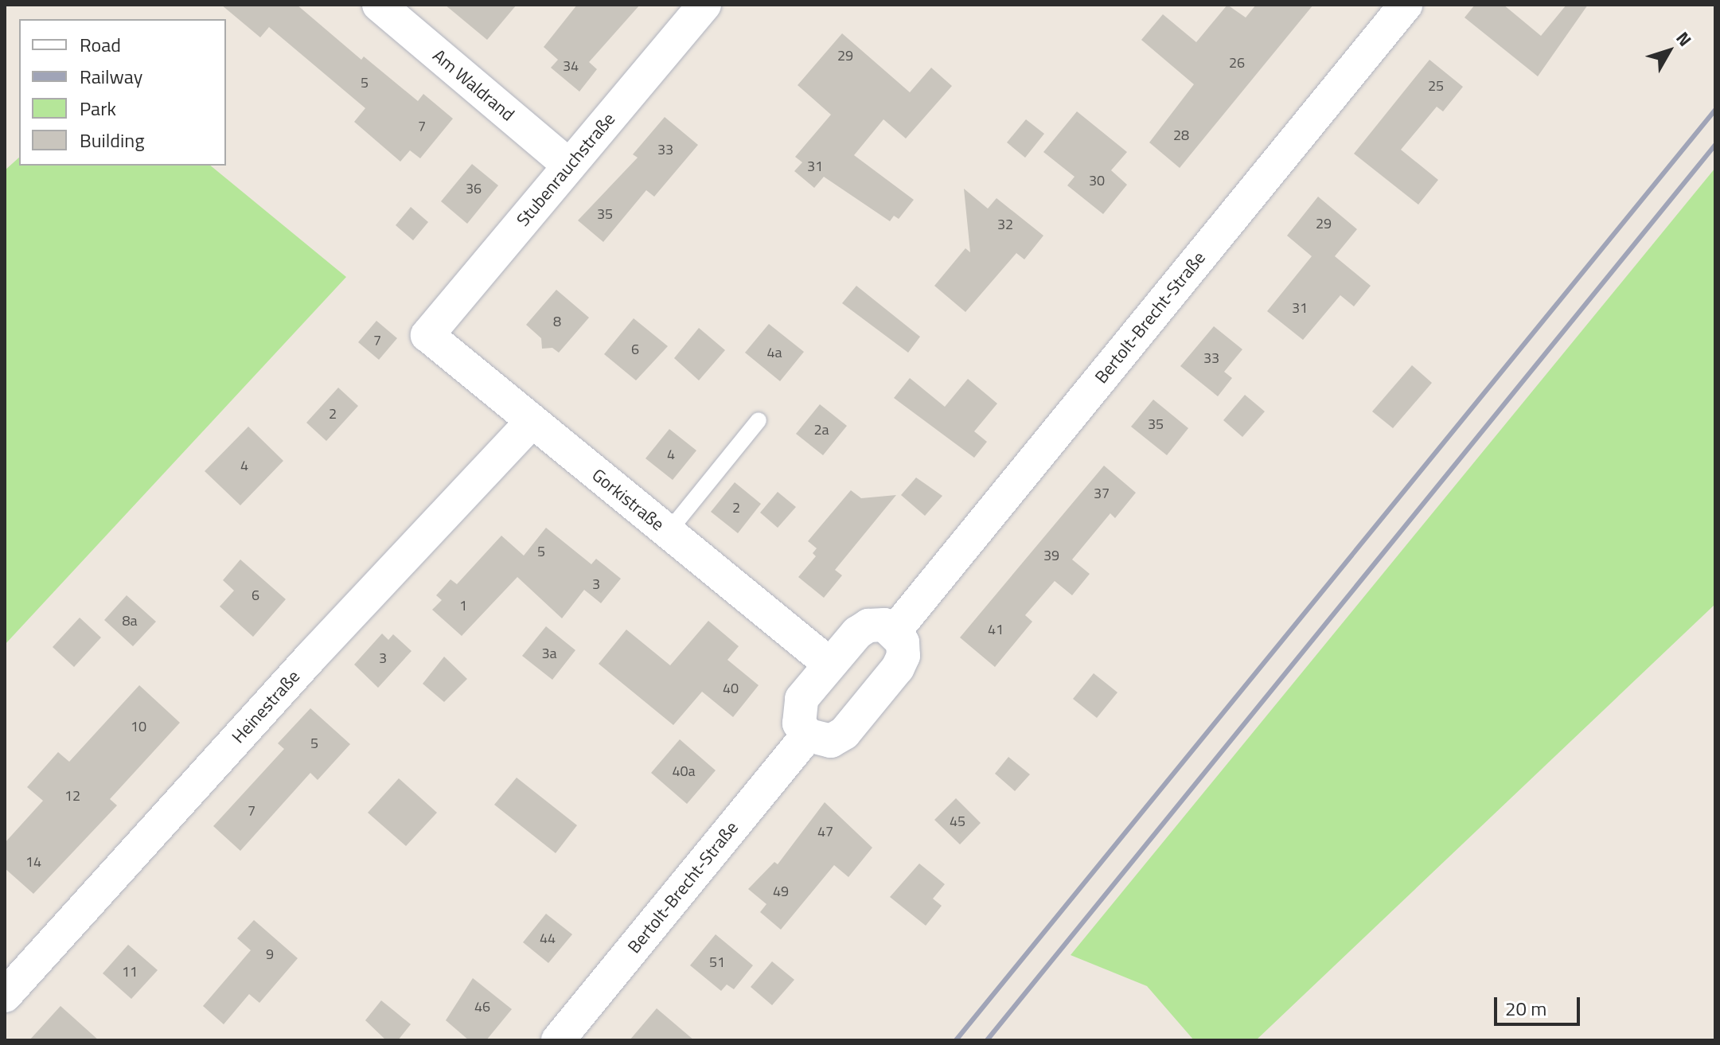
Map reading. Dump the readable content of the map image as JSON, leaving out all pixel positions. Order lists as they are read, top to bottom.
{
  "streets": {
    "street": [
      "Am Waldrand",
      "Stubenrauchstraße",
      "Bertolt-Brecht-Straße",
      "Gorkistraße",
      "Heinestraße"
    ]
  },
  "crossings": [
    ["Am Waldrand", "Stubenrauchstraße"],
    ["Stubenrauchstraße", "Gorkistraße"],
    ["Gorkistraße", "Heinestraße"]
  ],
  "house_numbers": [
    "29",
    "26",
    "34",
    "5",
    "25",
    "7",
    "28",
    "33",
    "31",
    "30",
    "36",
    "35",
    "29",
    "32",
    "31",
    "8",
    "7",
    "6",
    "4a",
    "33",
    "2",
    "35",
    "2a",
    "4",
    "4",
    "37",
    "2",
    "5",
    "39",
    "3",
    "6",
    "1",
    "8a",
    "41",
    "3a",
    "3",
    "40",
    "10",
    "5",
    "40a",
    "12",
    "7",
    "45",
    "47",
    "14",
    "49",
    "44",
    "9",
    "51",
    "11",
    "46"
  ],
  "legend": [
    "Road",
    "Railway",
    "Park",
    "Building"
  ],
  "scale_bar": "20 m",
  "north": "top right"
}
